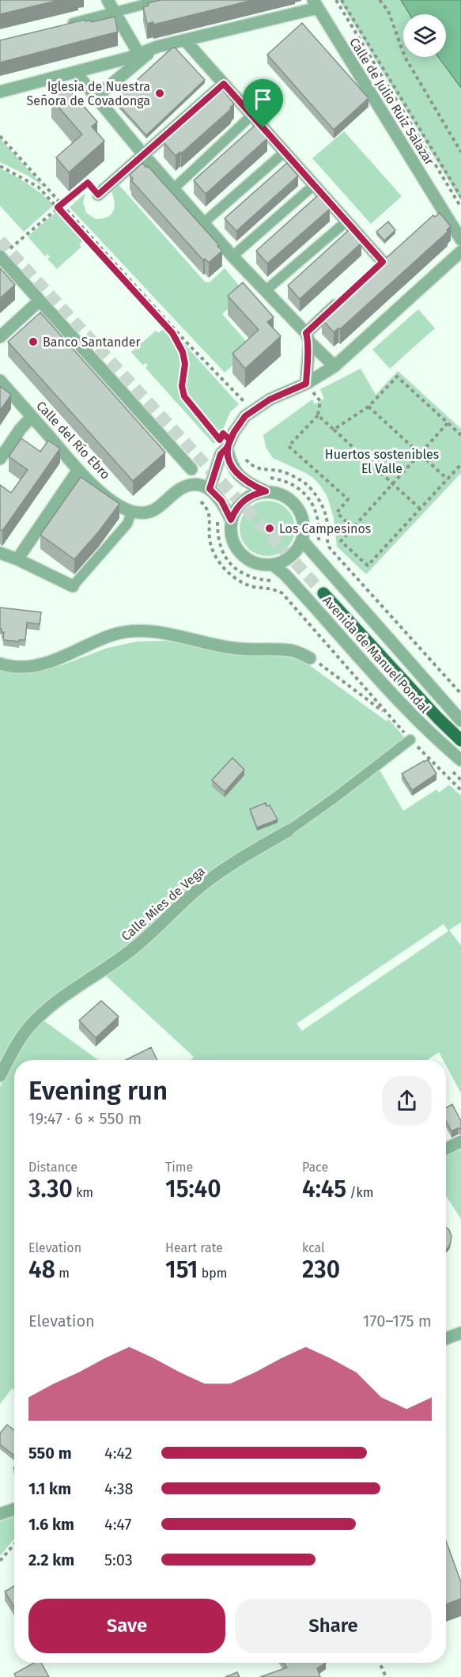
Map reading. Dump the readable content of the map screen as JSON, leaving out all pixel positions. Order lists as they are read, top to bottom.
{
  "streets": {
    "main road": ["Avenida de Manuel Pondal"],
    "street": ["Calle de Julio Ruiz Salazar", "Calle del Río Ebro", "Calle Mies de Vega"]
  },
  "parks": ["Huertos sostenibles El Valle"],
  "places": ["Iglesia de Nuestra Señora de Covadonga", "Banco Santander", "Los Campesinos"],
  "page": {
    "heading": ["Evening run", "19:47 · 6 × 550 m"],
    "stats": [
      ["Distance", "3.30 km"],
      ["Time", "15:40"],
      ["Pace", "4:45 /km"],
      ["Elevation", "48 m"],
      ["Heart rate", "151 bpm"],
      ["kcal", "230"]
    ],
    "chart": ["Elevation", "170–175 m"],
    "list": [
      {
        "name": "550 m",
        "note": "4:42"
      },
      {
        "name": "1.1 km",
        "note": "4:38"
      },
      {
        "name": "1.6 km",
        "note": "4:47"
      },
      {
        "name": "2.2 km",
        "note": "5:03"
      }
    ],
    "buttons": ["Save", "Share"]
  }
}
